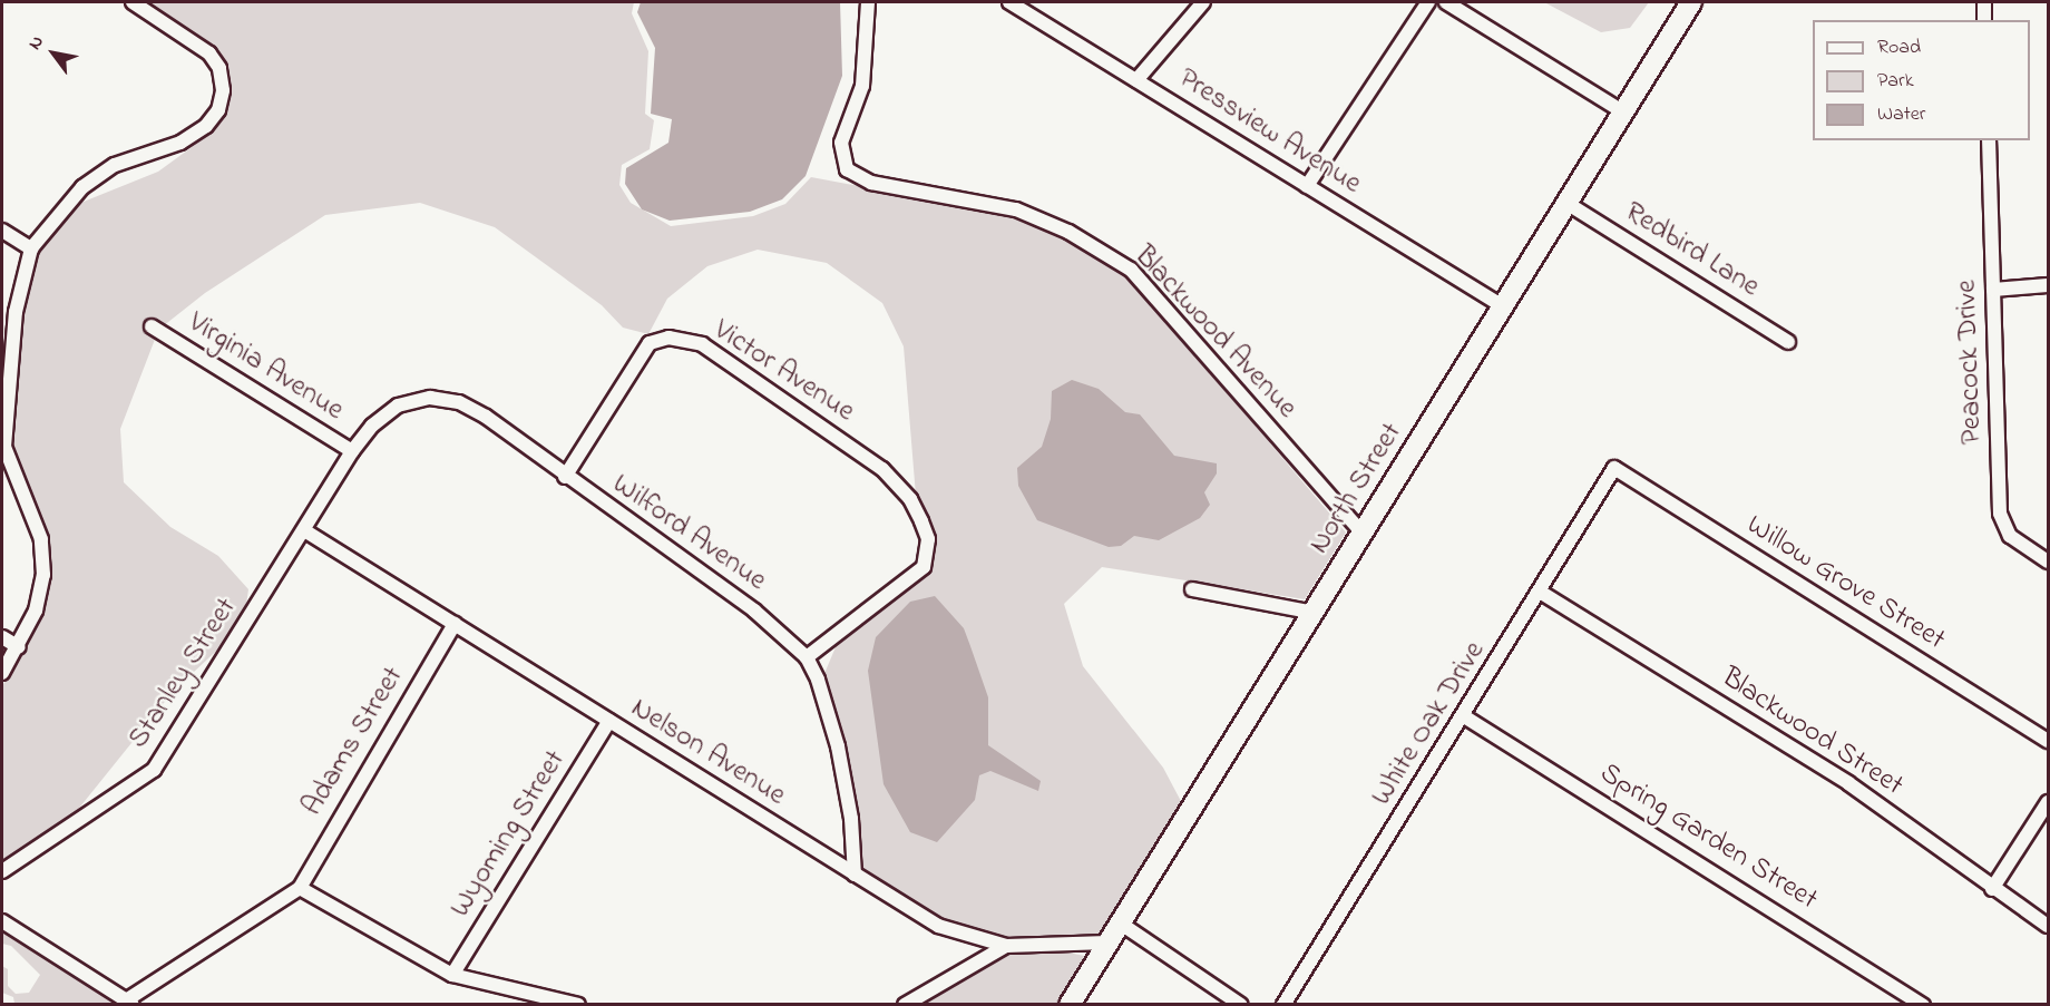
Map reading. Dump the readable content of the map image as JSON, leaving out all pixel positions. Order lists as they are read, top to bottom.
{
  "streets": {
    "street": [
      "Pressview Avenue",
      "Redbird Lane",
      "Blackwood Avenue",
      "Peacock Drive",
      "Virginia Avenue",
      "Victor Avenue",
      "North Street",
      "Wilford Avenue",
      "Willow Grove Street",
      "Stanley Street",
      "White Oak Drive",
      "Blackwood Street",
      "Adams Street",
      "Nelson Avenue",
      "Wyoming Street",
      "Spring Garden Street"
    ]
  },
  "crossings": [
    ["Pressview Avenue", "North Street"],
    ["Redbird Lane", "North Street"],
    ["Blackwood Avenue", "North Street"],
    ["Virginia Avenue", "Wilford Avenue"],
    ["Virginia Avenue", "Stanley Street"],
    ["Victor Avenue", "Wilford Avenue"],
    ["North Street", "Nelson Avenue"],
    ["Wilford Avenue", "Stanley Street"],
    ["Wilford Avenue", "Nelson Avenue"],
    ["Willow Grove Street", "White Oak Drive"],
    ["Stanley Street", "Nelson Avenue"],
    ["White Oak Drive", "Blackwood Street"],
    ["White Oak Drive", "Spring Garden Street"],
    ["Adams Street", "Nelson Avenue"],
    ["Nelson Avenue", "Wyoming Street"]
  ],
  "legend": ["Road", "Park", "Water"],
  "north": "top left"
}
